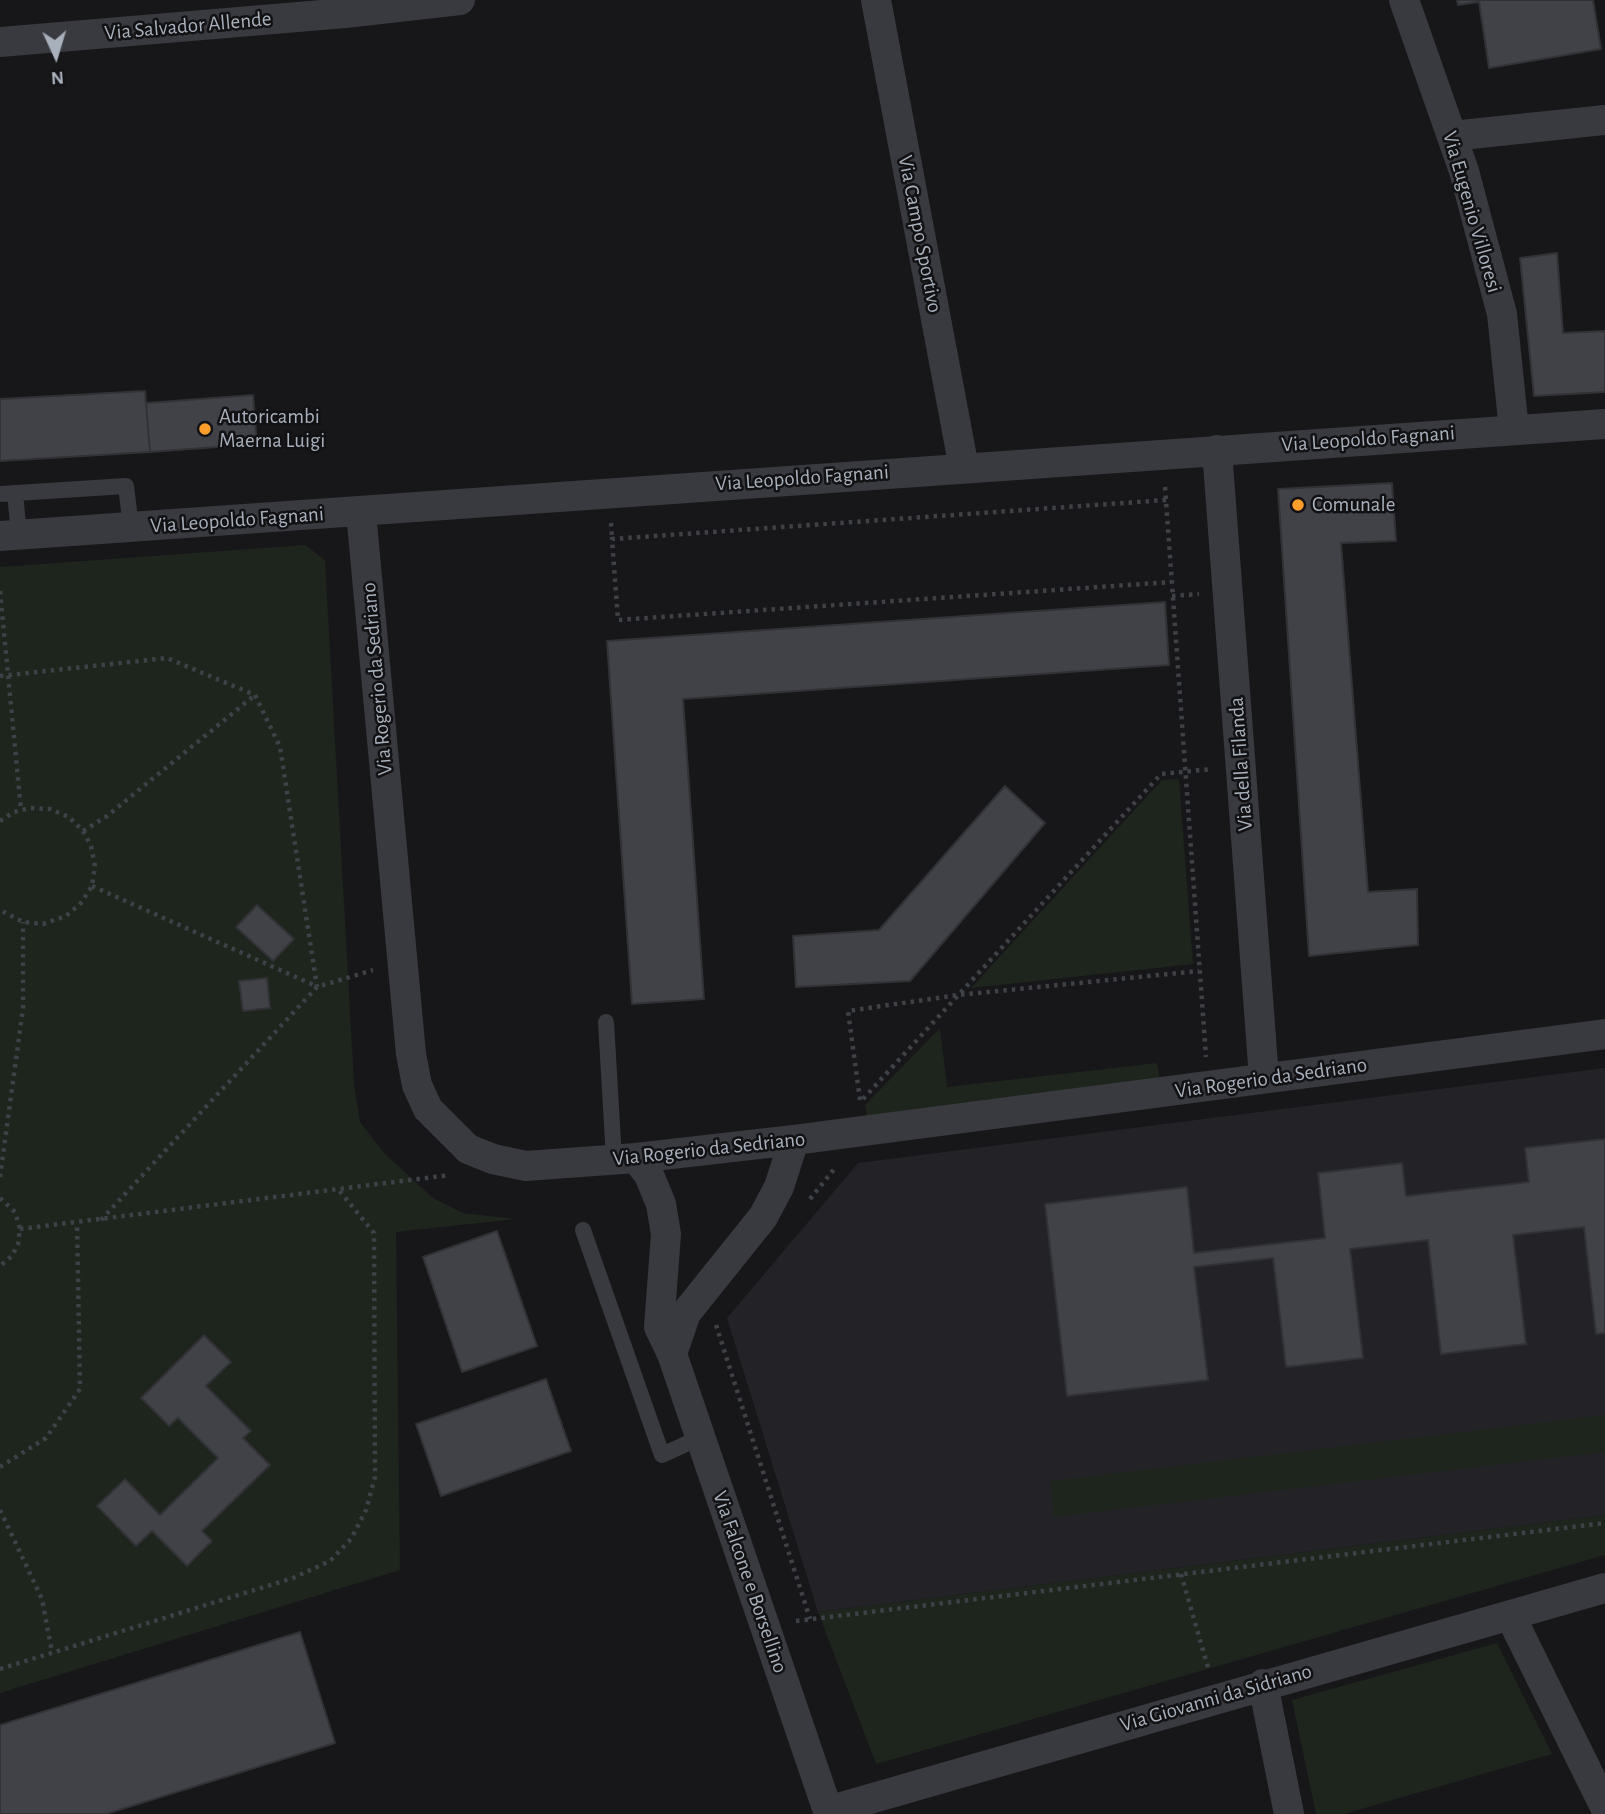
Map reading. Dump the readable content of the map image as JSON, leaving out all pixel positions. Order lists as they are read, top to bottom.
{
  "streets": {
    "street": [
      "Via Salvador Allende",
      "Via Eugenio Villoresi",
      "Via Campo Sportivo",
      "Via Leopoldo Fagnani",
      "Via Rogerio da Sedriano",
      "Via della Filanda",
      "Via Falcone e Borsellino",
      "Via Giovanni da Sidriano"
    ]
  },
  "crossings": [
    ["Via Eugenio Villoresi", "Via Leopoldo Fagnani"],
    ["Via Campo Sportivo", "Via Leopoldo Fagnani"],
    ["Via Leopoldo Fagnani", "Via Rogerio da Sedriano"],
    ["Via Leopoldo Fagnani", "Via della Filanda"],
    ["Via Rogerio da Sedriano", "Via della Filanda"],
    ["Via Rogerio da Sedriano", "Via Falcone e Borsellino"],
    ["Via Falcone e Borsellino", "Via Giovanni da Sidriano"]
  ],
  "places": ["Autoricambi Maerna Luigi", "Comunale"],
  "north": "bottom"
}
